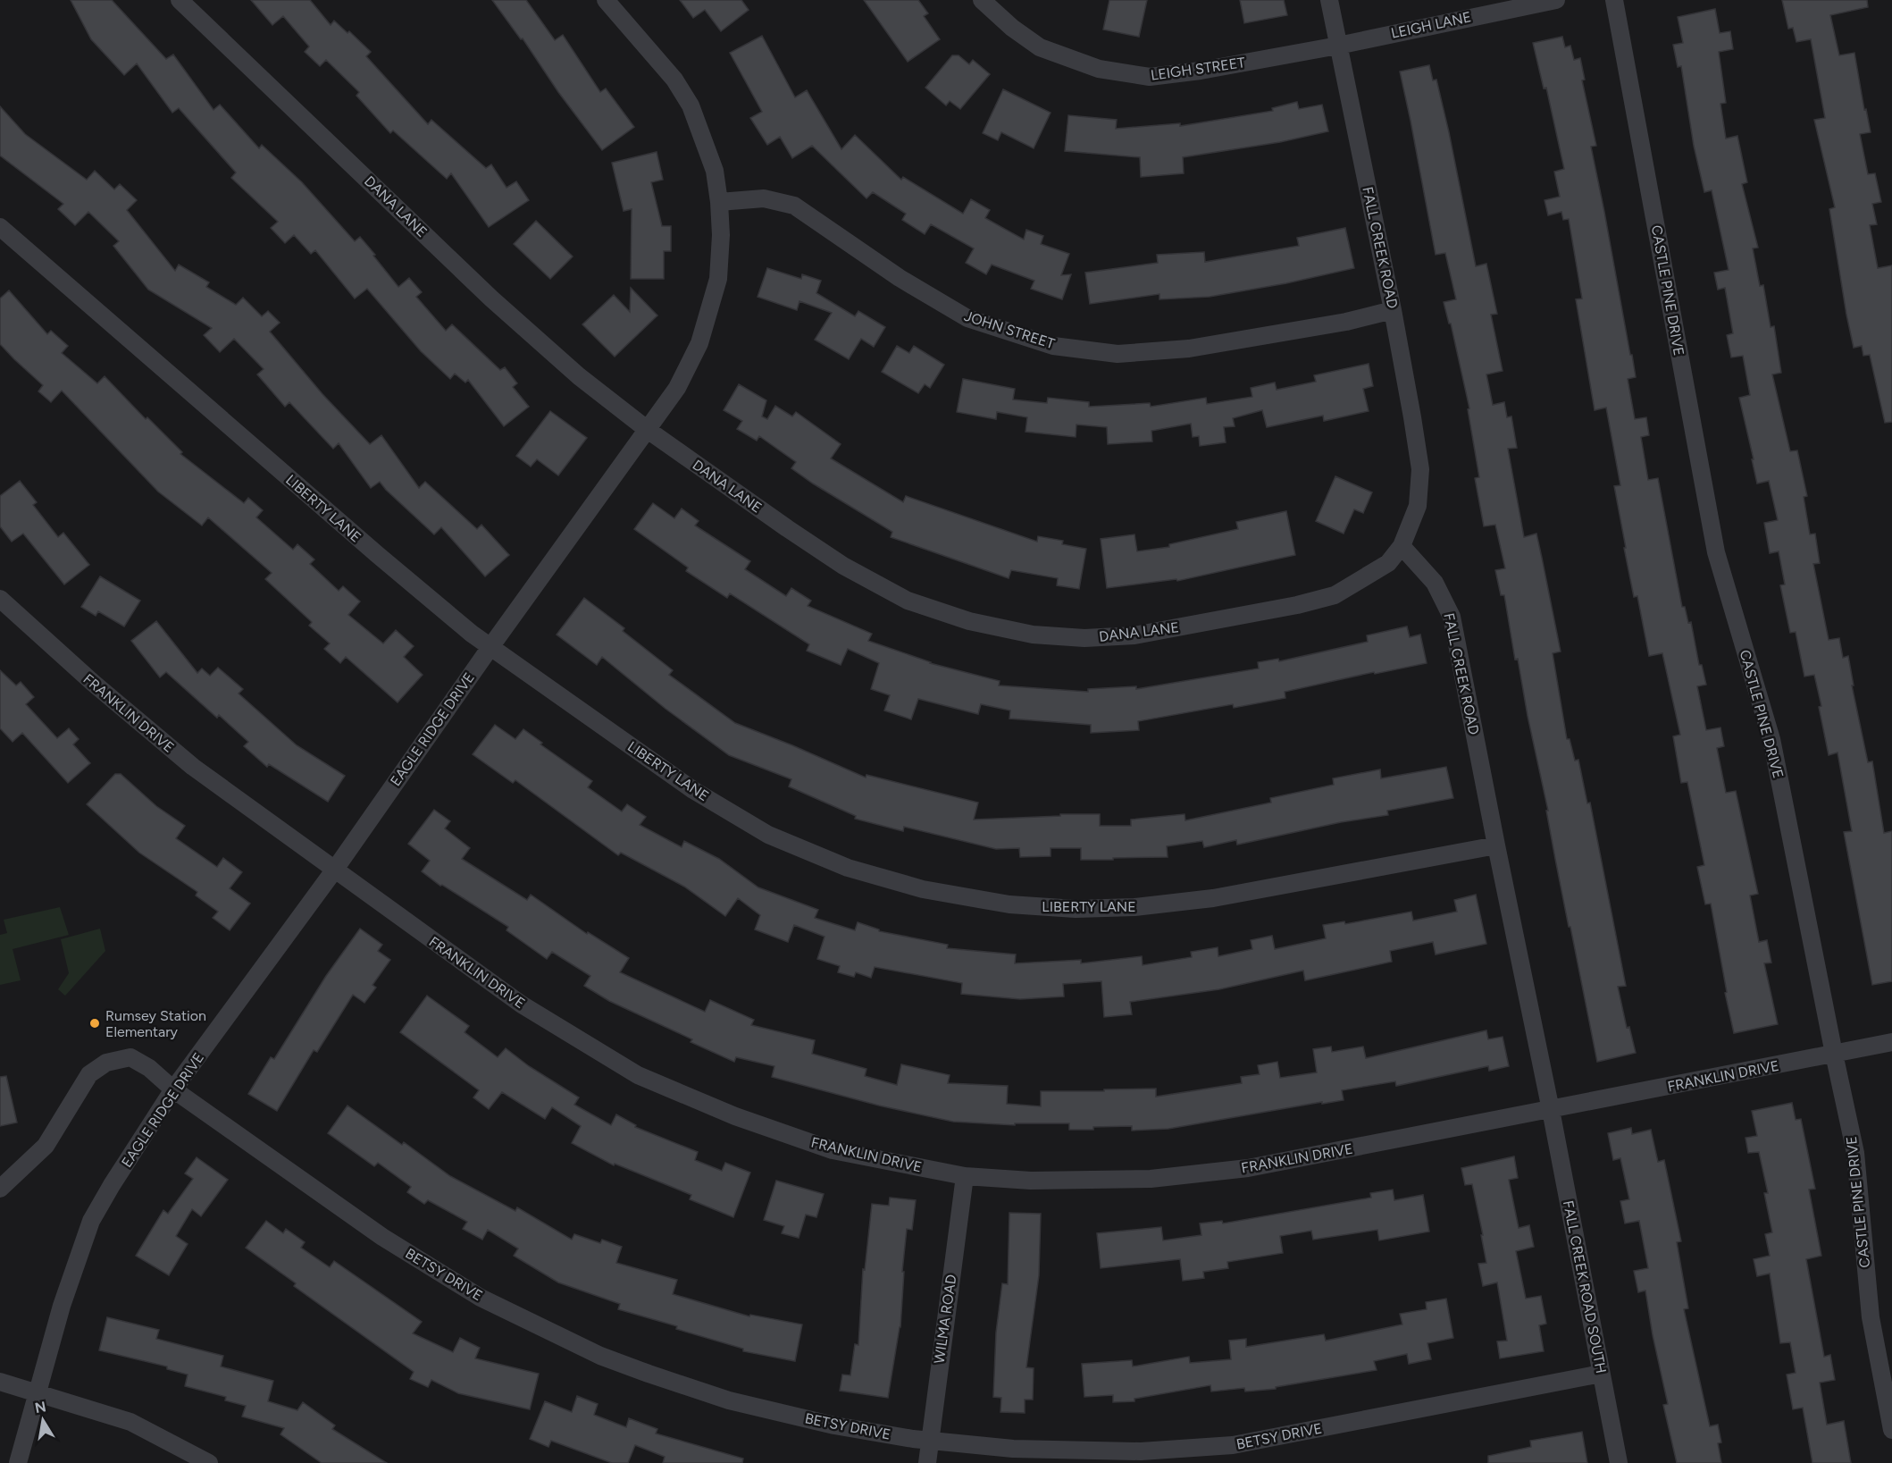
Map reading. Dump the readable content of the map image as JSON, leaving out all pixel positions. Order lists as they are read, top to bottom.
{
  "streets": {
    "street": [
      "LEIGH LANE",
      "LEIGH STREET",
      "DANA LANE",
      "FALL CREEK ROAD",
      "CASTLE PINE DRIVE",
      "JOHN STREET",
      "LIBERTY LANE",
      "FRANKLIN DRIVE",
      "EAGLE RIDGE DRIVE",
      "BETSY DRIVE",
      "FALL CREEK ROAD SOUTH",
      "WILMA ROAD"
    ]
  },
  "crossings": [
    ["LEIGH LANE", "LEIGH STREET"],
    ["LEIGH LANE", "FALL CREEK ROAD"],
    ["LEIGH STREET", "FALL CREEK ROAD"],
    ["DANA LANE", "FALL CREEK ROAD"],
    ["DANA LANE", "EAGLE RIDGE DRIVE"],
    ["FALL CREEK ROAD", "JOHN STREET"],
    ["FALL CREEK ROAD", "LIBERTY LANE"],
    ["FALL CREEK ROAD", "FRANKLIN DRIVE"],
    ["FALL CREEK ROAD", "FALL CREEK ROAD SOUTH"],
    ["CASTLE PINE DRIVE", "FRANKLIN DRIVE"],
    ["JOHN STREET", "EAGLE RIDGE DRIVE"],
    ["LIBERTY LANE", "EAGLE RIDGE DRIVE"],
    ["FRANKLIN DRIVE", "EAGLE RIDGE DRIVE"],
    ["FRANKLIN DRIVE", "FALL CREEK ROAD SOUTH"],
    ["FRANKLIN DRIVE", "WILMA ROAD"],
    ["EAGLE RIDGE DRIVE", "BETSY DRIVE"],
    ["BETSY DRIVE", "FALL CREEK ROAD SOUTH"],
    ["BETSY DRIVE", "WILMA ROAD"]
  ],
  "places": ["Rumsey Station Elementary"],
  "north": "top"
}
